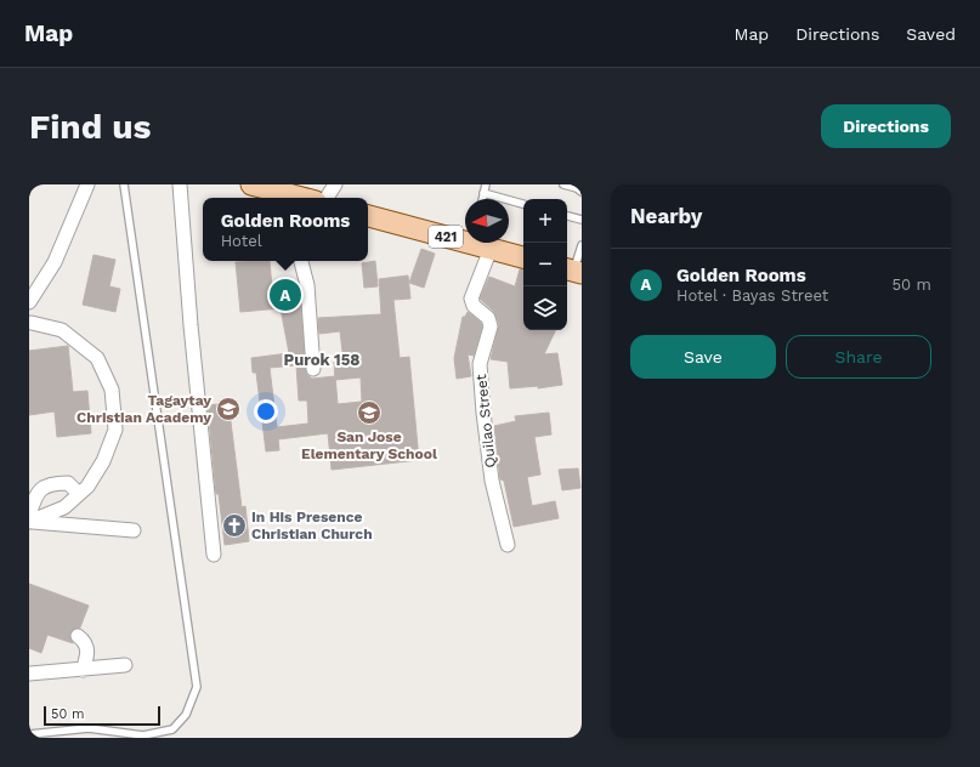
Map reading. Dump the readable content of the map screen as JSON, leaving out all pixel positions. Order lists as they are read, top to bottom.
{
  "streets": {
    "main road": ["421"],
    "street": ["Quilao Street"]
  },
  "crossings": [
    ["421", "Quilao Street"]
  ],
  "districts": ["Purok 158"],
  "places": {
    "school or university": ["Tagaytay Christian Academy", "San Jose Elementary School"],
    "church": ["In His Presence Christian Church"]
  },
  "scale_bar": "50 m",
  "north": "left",
  "page": {
    "header": "Map",
    "nav": ["Map", "Directions", "Saved"],
    "buttons": [
      "Directions",
      ["Save", "Share"]
    ],
    "title": "Find us",
    "heading": "Nearby",
    "popup": ["Golden Rooms", "Hotel"],
    "map_buttons": ["+", "−"],
    "list": [
      {
        "mark": "A",
        "name": "Golden Rooms",
        "note": "Hotel · Bayas Street",
        "value": "50 m"
      }
    ],
    "pins": "A",
    "scale": "50 m"
  }
}
